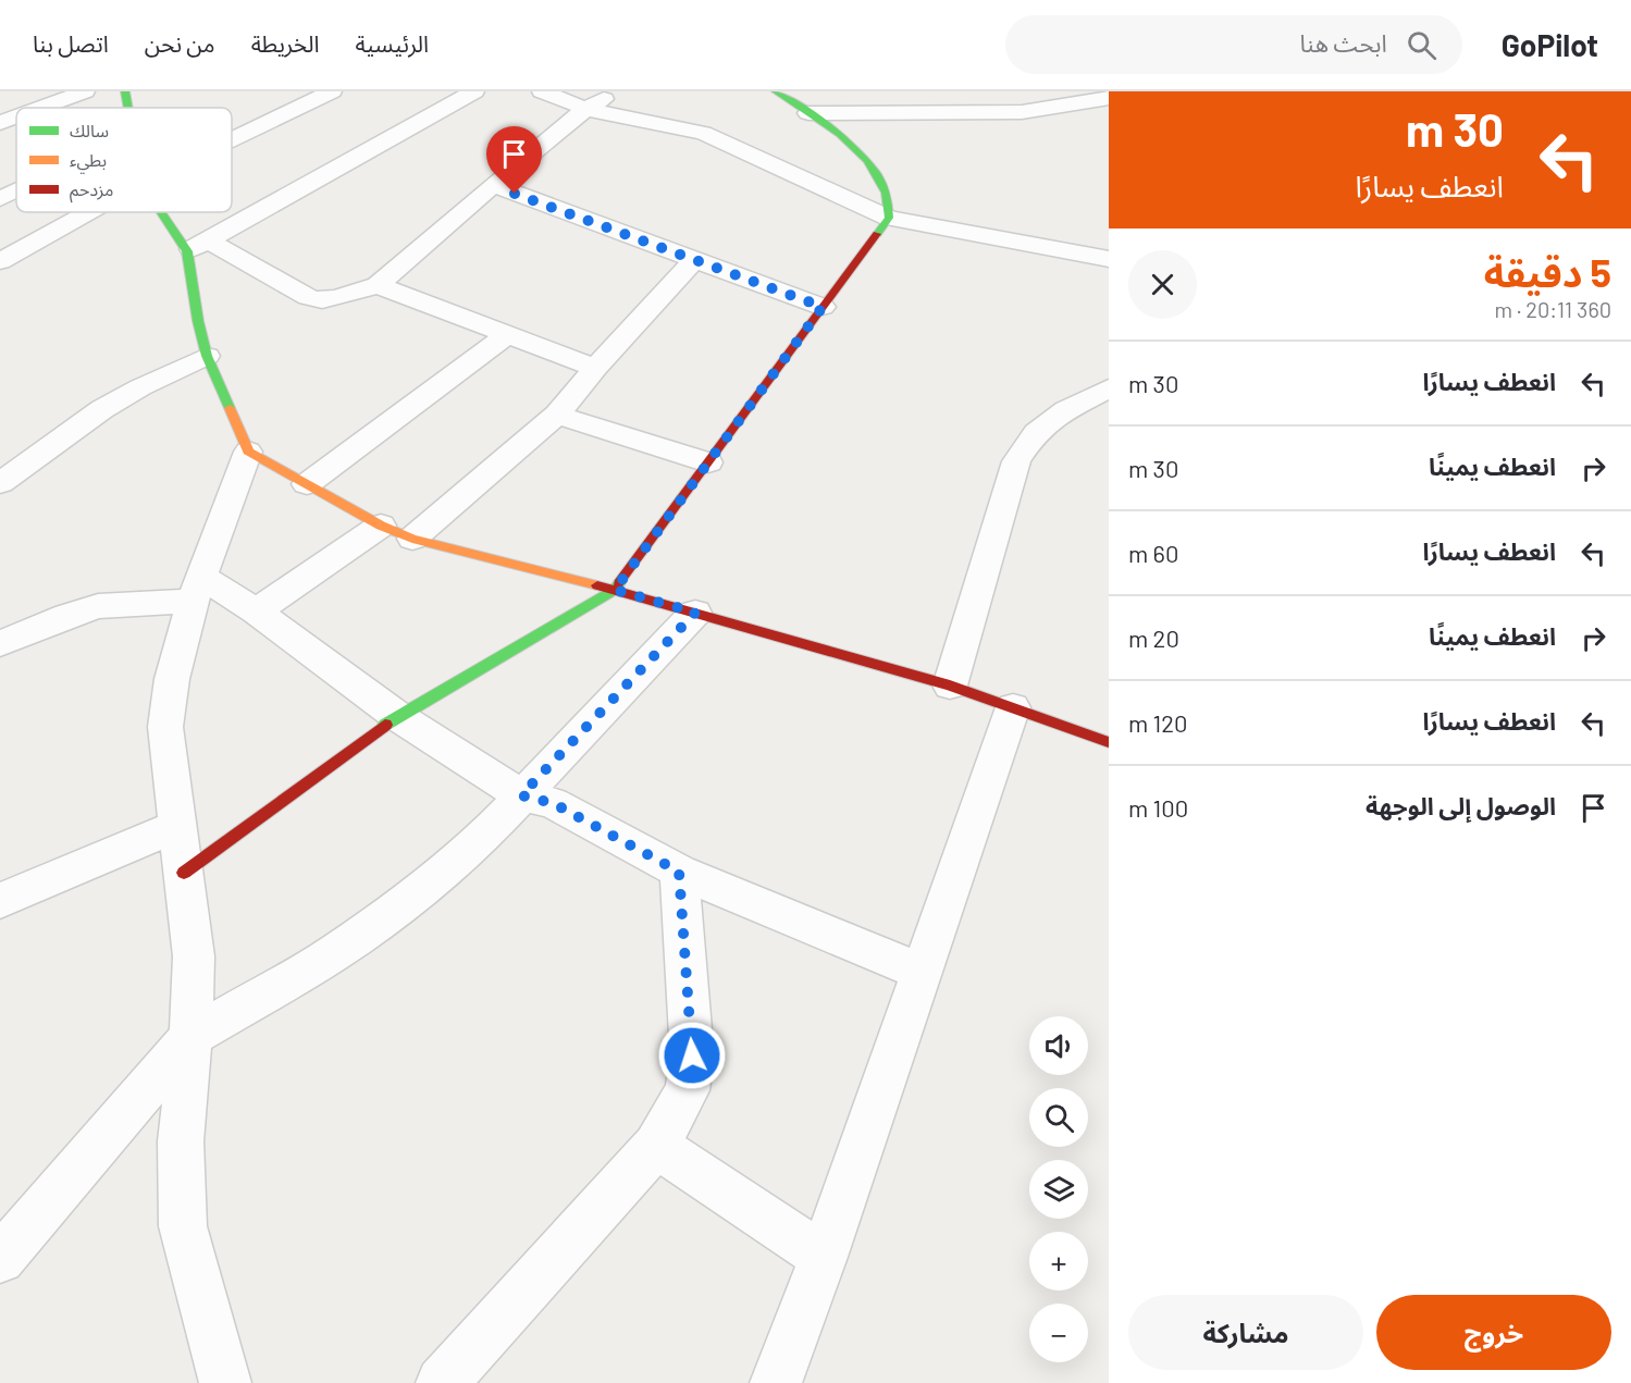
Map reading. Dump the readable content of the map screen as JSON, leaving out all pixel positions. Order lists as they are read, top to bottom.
{
  "legend": ["سالك", "بطيء", "مزدحم"],
  "page": {
    "header": "GoPilot",
    "search": "ابحث هنا",
    "nav": [
      "الرئيسية",
      "الخريطة",
      "من نحن",
      "اتصل بنا"
    ],
    "turn": ["30 m", "انعطف يسارًا"],
    "heading": ["5 دقيقة", "360 m · 20:11"],
    "list": [
      {
        "name": "انعطف يسارًا",
        "value": "30 m"
      },
      {
        "name": "انعطف يمينًا",
        "value": "30 m"
      },
      {
        "name": "انعطف يسارًا",
        "value": "60 m"
      },
      {
        "name": "انعطف يمينًا",
        "value": "20 m"
      },
      {
        "name": "انعطف يسارًا",
        "value": "120 m"
      },
      {
        "name": "الوصول إلى الوجهة",
        "value": "100 m"
      }
    ],
    "map_buttons": ["+", "−"],
    "buttons": ["خروج", "مشاركة"]
  }
}
